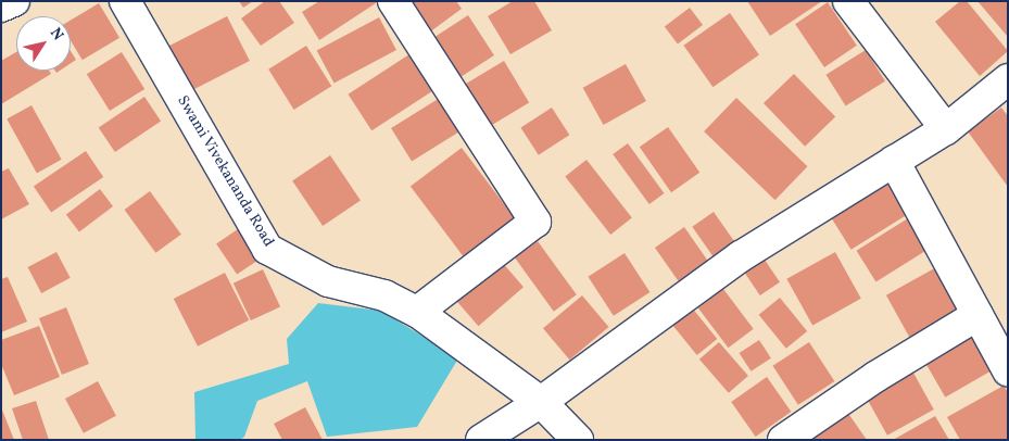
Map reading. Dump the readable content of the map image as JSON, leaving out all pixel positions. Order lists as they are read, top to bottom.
{
  "streets": {
    "street": ["Swami Vivekananda Road"]
  },
  "north": "top right"
}
